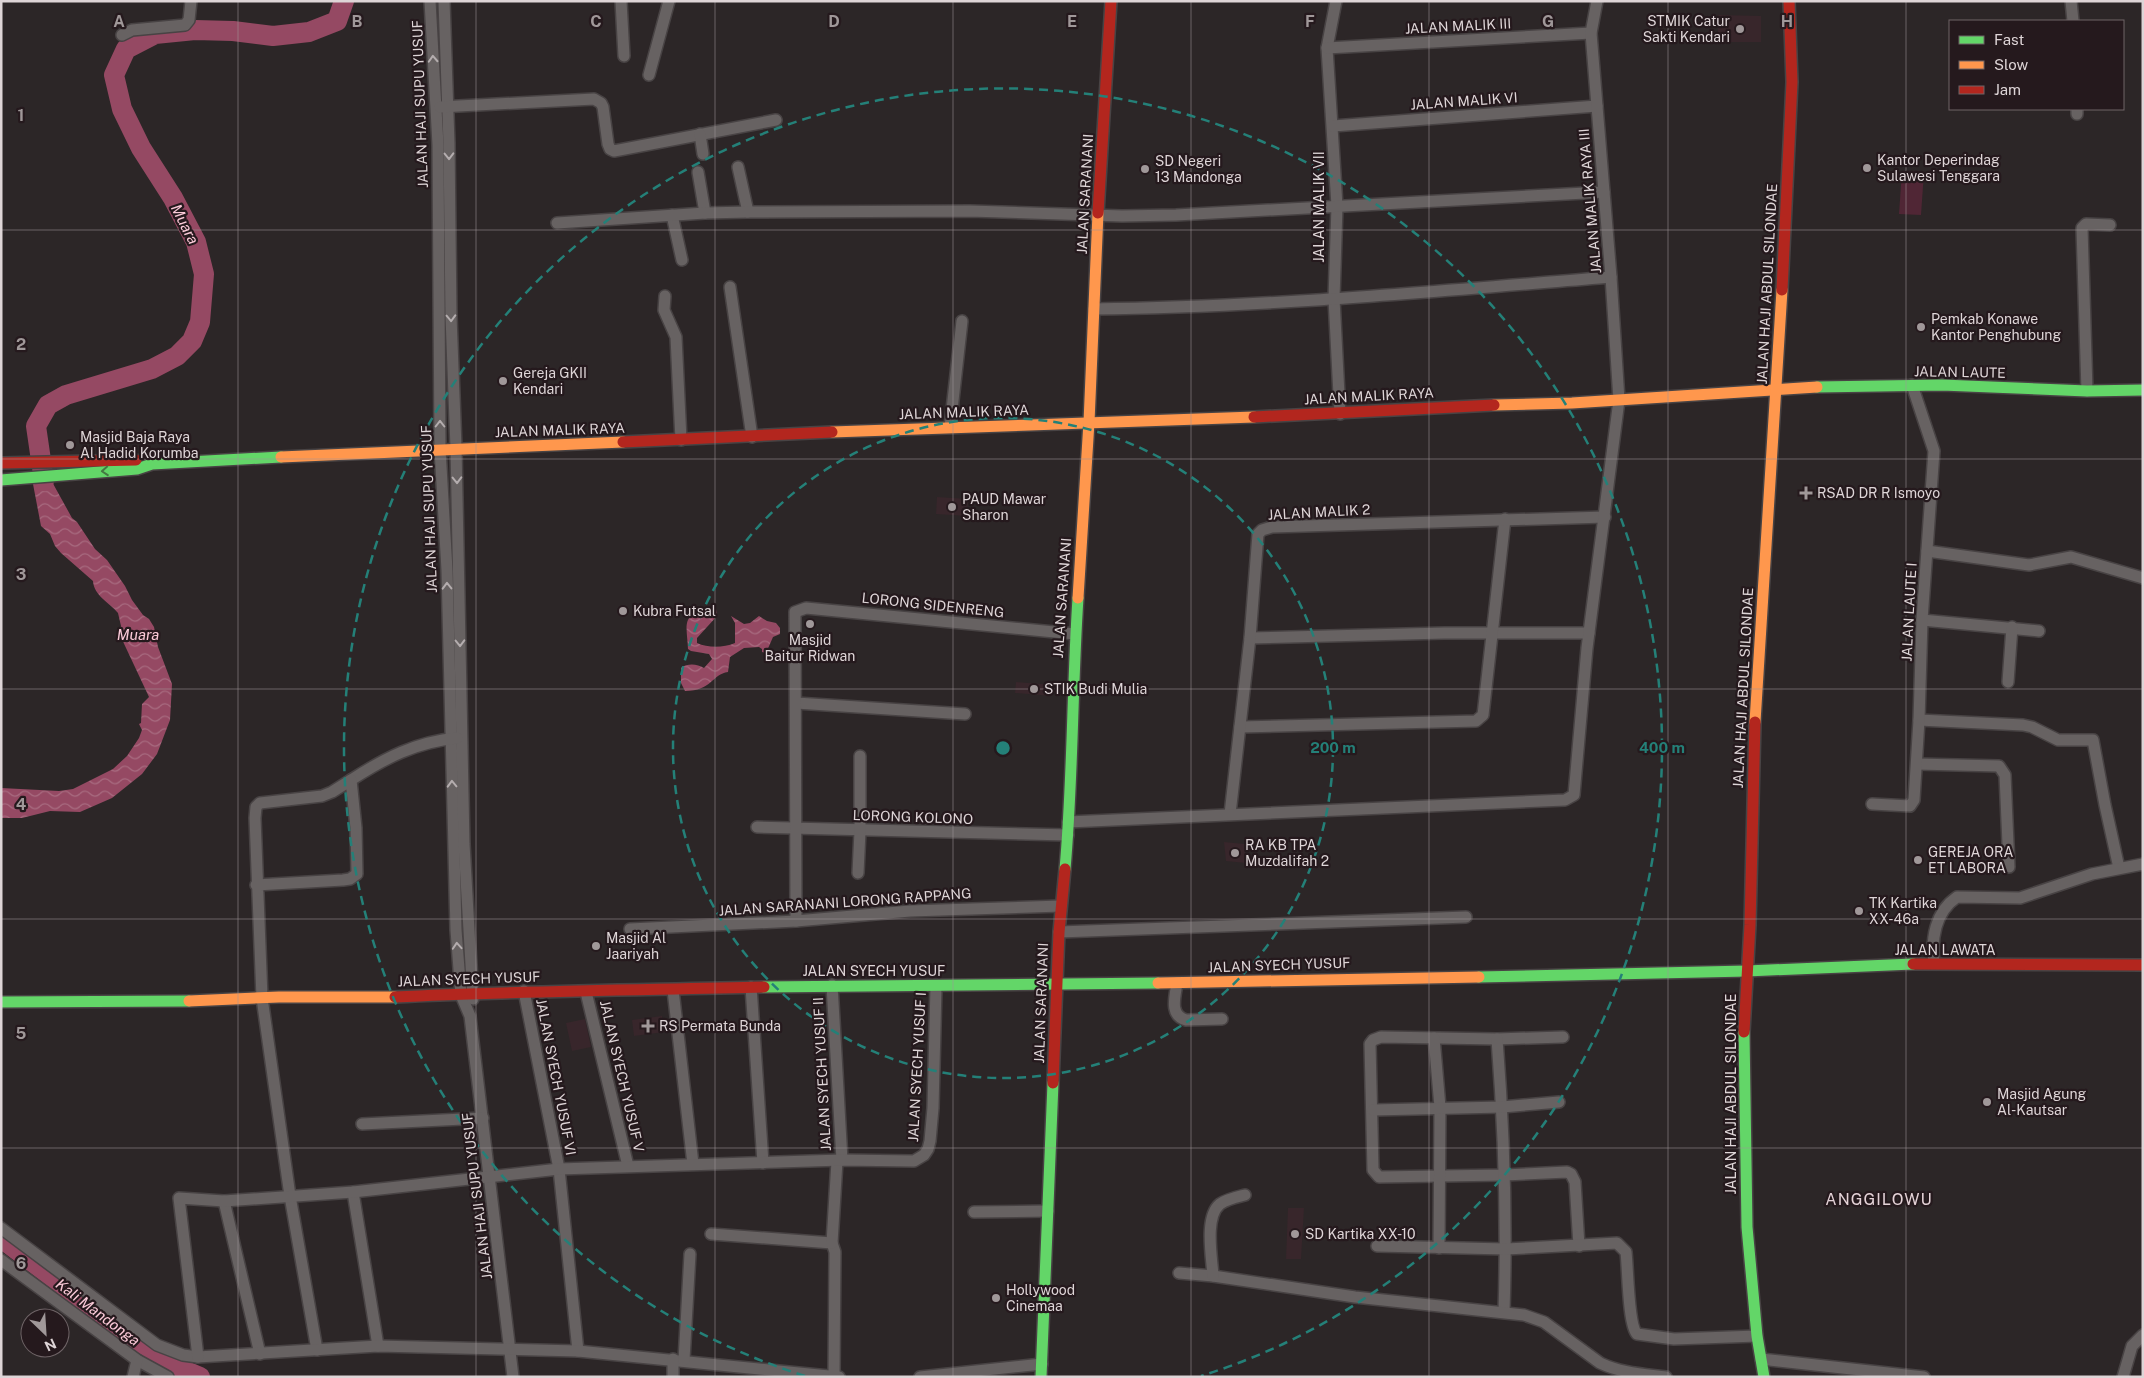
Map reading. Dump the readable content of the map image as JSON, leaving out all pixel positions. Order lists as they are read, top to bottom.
{
  "streets": {
    "main road": [
      "JALAN SARANANI",
      "JALAN HAJI ABDUL SILONDAE",
      "JALAN LAUTE",
      "JALAN MALIK RAYA",
      "JALAN LAWATA",
      "JALAN SYECH YUSUF"
    ],
    "street": [
      "JALAN MALIK III",
      "JALAN MALIK VI",
      "JALAN HAJI SUPU YUSUF",
      "JALAN MALIK RAYA III",
      "JALAN MALIK VII",
      "JALAN MALIK 2",
      "LORONG SIDENRENG",
      "JALAN LAUTE I",
      "LORONG KOLONO",
      "JALAN SARANANI LORONG RAPPANG",
      "JALAN SYECH YUSUF I",
      "JALAN SYECH YUSUF II",
      "JALAN SYECH YUSUF V",
      "JALAN SYECH YUSUF VI"
    ]
  },
  "crossings": [
    ["JALAN MALIK III", "JALAN MALIK RAYA III"],
    ["JALAN MALIK III", "JALAN MALIK VII"],
    ["JALAN MALIK VI", "JALAN MALIK RAYA III"],
    ["JALAN MALIK VI", "JALAN MALIK VII"],
    ["JALAN HAJI SUPU YUSUF", "JALAN MALIK RAYA"],
    ["JALAN HAJI SUPU YUSUF", "JALAN SYECH YUSUF"],
    ["JALAN HAJI SUPU YUSUF", "JALAN SYECH YUSUF I"],
    ["JALAN SARANANI", "JALAN MALIK RAYA"],
    ["JALAN SARANANI", "LORONG SIDENRENG"],
    ["JALAN SARANANI", "LORONG KOLONO"],
    ["JALAN SARANANI", "JALAN SARANANI LORONG RAPPANG"],
    ["JALAN SARANANI", "JALAN SYECH YUSUF"],
    ["JALAN MALIK RAYA III", "JALAN MALIK RAYA"],
    ["JALAN MALIK RAYA III", "JALAN MALIK 2"],
    ["JALAN MALIK VII", "JALAN MALIK RAYA"],
    ["JALAN HAJI ABDUL SILONDAE", "JALAN LAUTE"],
    ["JALAN HAJI ABDUL SILONDAE", "JALAN MALIK RAYA"],
    ["JALAN HAJI ABDUL SILONDAE", "JALAN LAWATA"],
    ["JALAN HAJI ABDUL SILONDAE", "JALAN SYECH YUSUF"],
    ["JALAN LAUTE", "JALAN MALIK RAYA"],
    ["JALAN LAUTE", "JALAN LAUTE I"],
    ["JALAN LAWATA", "JALAN SYECH YUSUF"],
    ["JALAN SYECH YUSUF", "JALAN SYECH YUSUF I"],
    ["JALAN SYECH YUSUF", "JALAN SYECH YUSUF II"],
    ["JALAN SYECH YUSUF", "JALAN SYECH YUSUF V"],
    ["JALAN SYECH YUSUF", "JALAN SYECH YUSUF VI"],
    ["JALAN SYECH YUSUF I", "JALAN SYECH YUSUF II"],
    ["JALAN SYECH YUSUF I", "JALAN SYECH YUSUF V"],
    ["JALAN SYECH YUSUF I", "JALAN SYECH YUSUF VI"]
  ],
  "districts": ["ANGGILOWU"],
  "water": ["Muara", "Kali Mandonga"],
  "places": {
    "other": [
      "STMIK Catur Sakti Kendari",
      "Kantor Deperindag Sulawesi Tenggara",
      "SD Negeri 13 Mandonga",
      "Pemkab Konawe Kantor Penghubung",
      "Gereja GKII Kendari",
      "Masjid Baja Raya Al Hadid Korumba",
      "PAUD Mawar Sharon",
      "Kubra Futsal",
      "Masjid Baitur Ridwan",
      "STIK Budi Mulia",
      "RA KB TPA Muzdalifah 2",
      "GEREJA ORA ET LABORA",
      "TK Kartika XX-46a",
      "Masjid Al Jaariyah",
      "Masjid Agung Al-Kautsar",
      "SD Kartika XX-10",
      "Hollywood Cinemaa"
    ],
    "health": ["RSAD DR R Ismoyo", "RS Permata Bunda"]
  },
  "legend": ["Fast", "Slow", "Jam"],
  "north": "bottom right",
  "grid": {
    "columns": [
      "A",
      "B",
      "C",
      "D",
      "E",
      "F",
      "G",
      "H"
    ],
    "rows": [
      "1",
      "2",
      "3",
      "4",
      "5",
      "6"
    ]
  },
  "rings": ["200 m", "400 m"]
}
